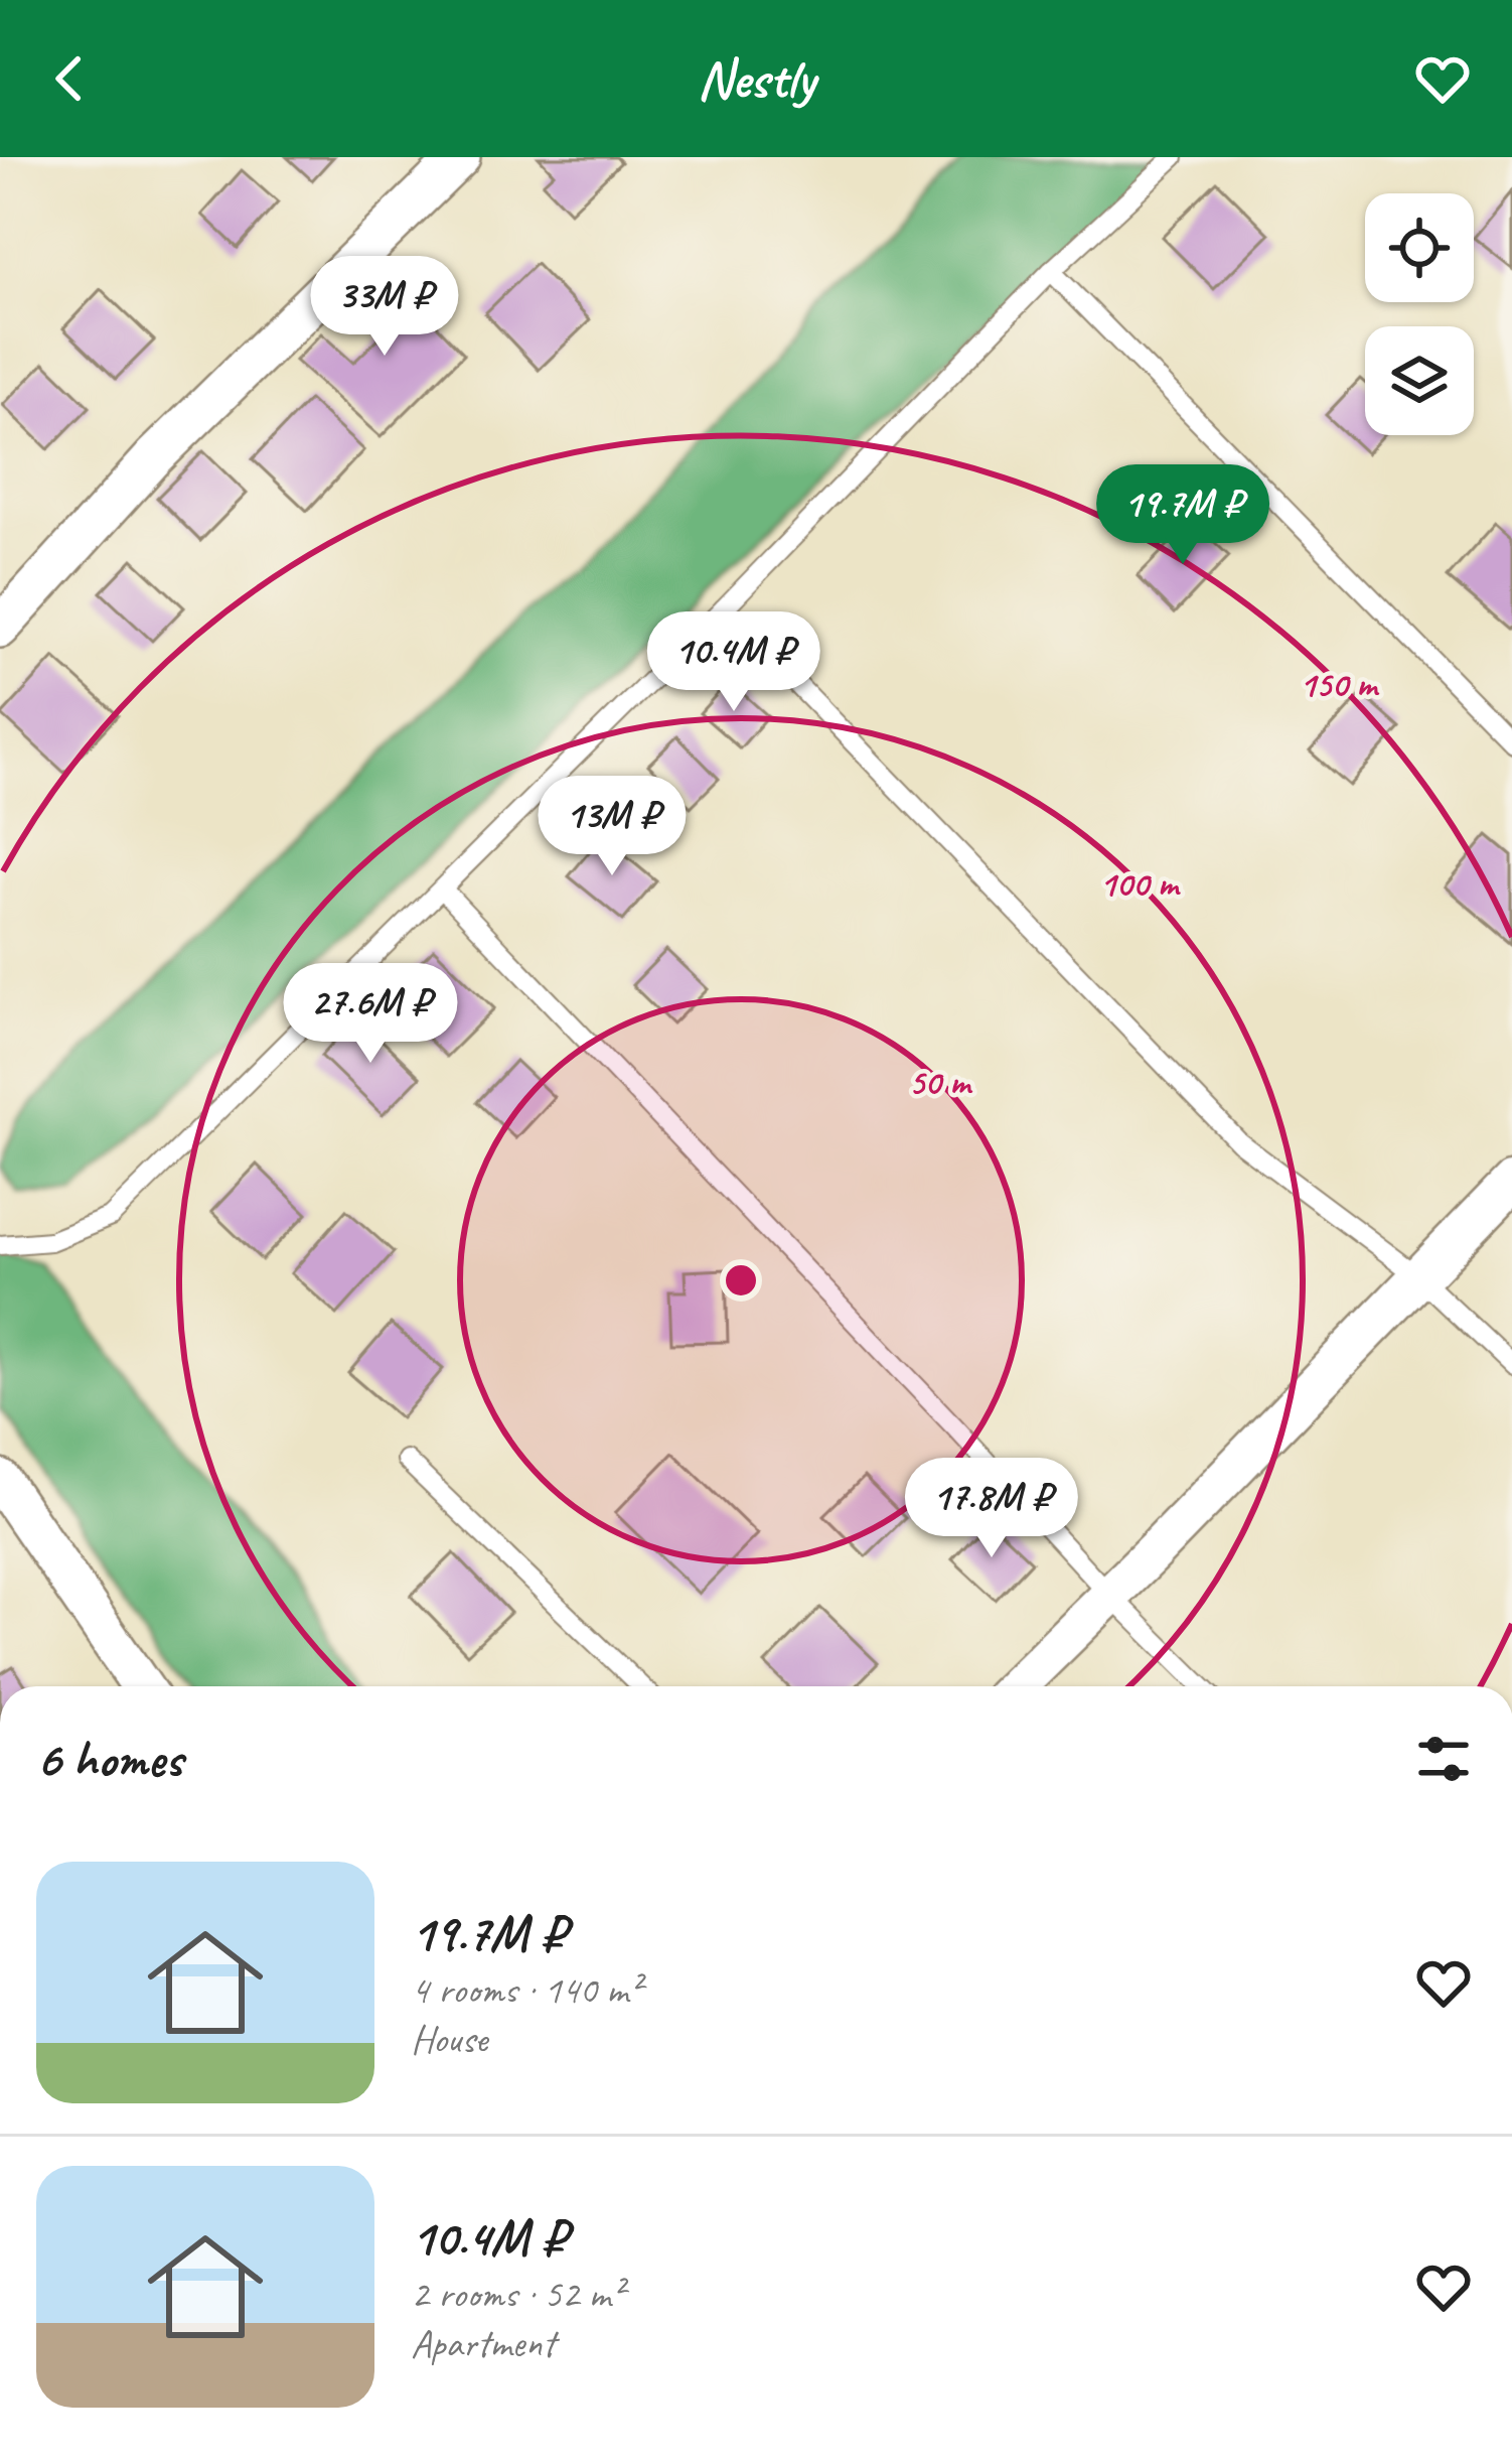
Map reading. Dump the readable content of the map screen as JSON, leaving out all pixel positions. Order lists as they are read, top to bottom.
{
  "page": {
    "header": "Nestly",
    "price": [
      "33M ₽",
      "19.7M ₽",
      "10.4M ₽",
      "13M ₽",
      "27.6M ₽",
      "17.8M ₽"
    ],
    "heading": "6 homes",
    "list": [
      {
        "name": "19.7M ₽",
        "note": "4 rooms · 140 m² · House"
      },
      {
        "name": "10.4M ₽",
        "note": "2 rooms · 52 m² · Apartment"
      }
    ]
  },
  "rings": ["150 m", "100 m", "50 m"]
}
